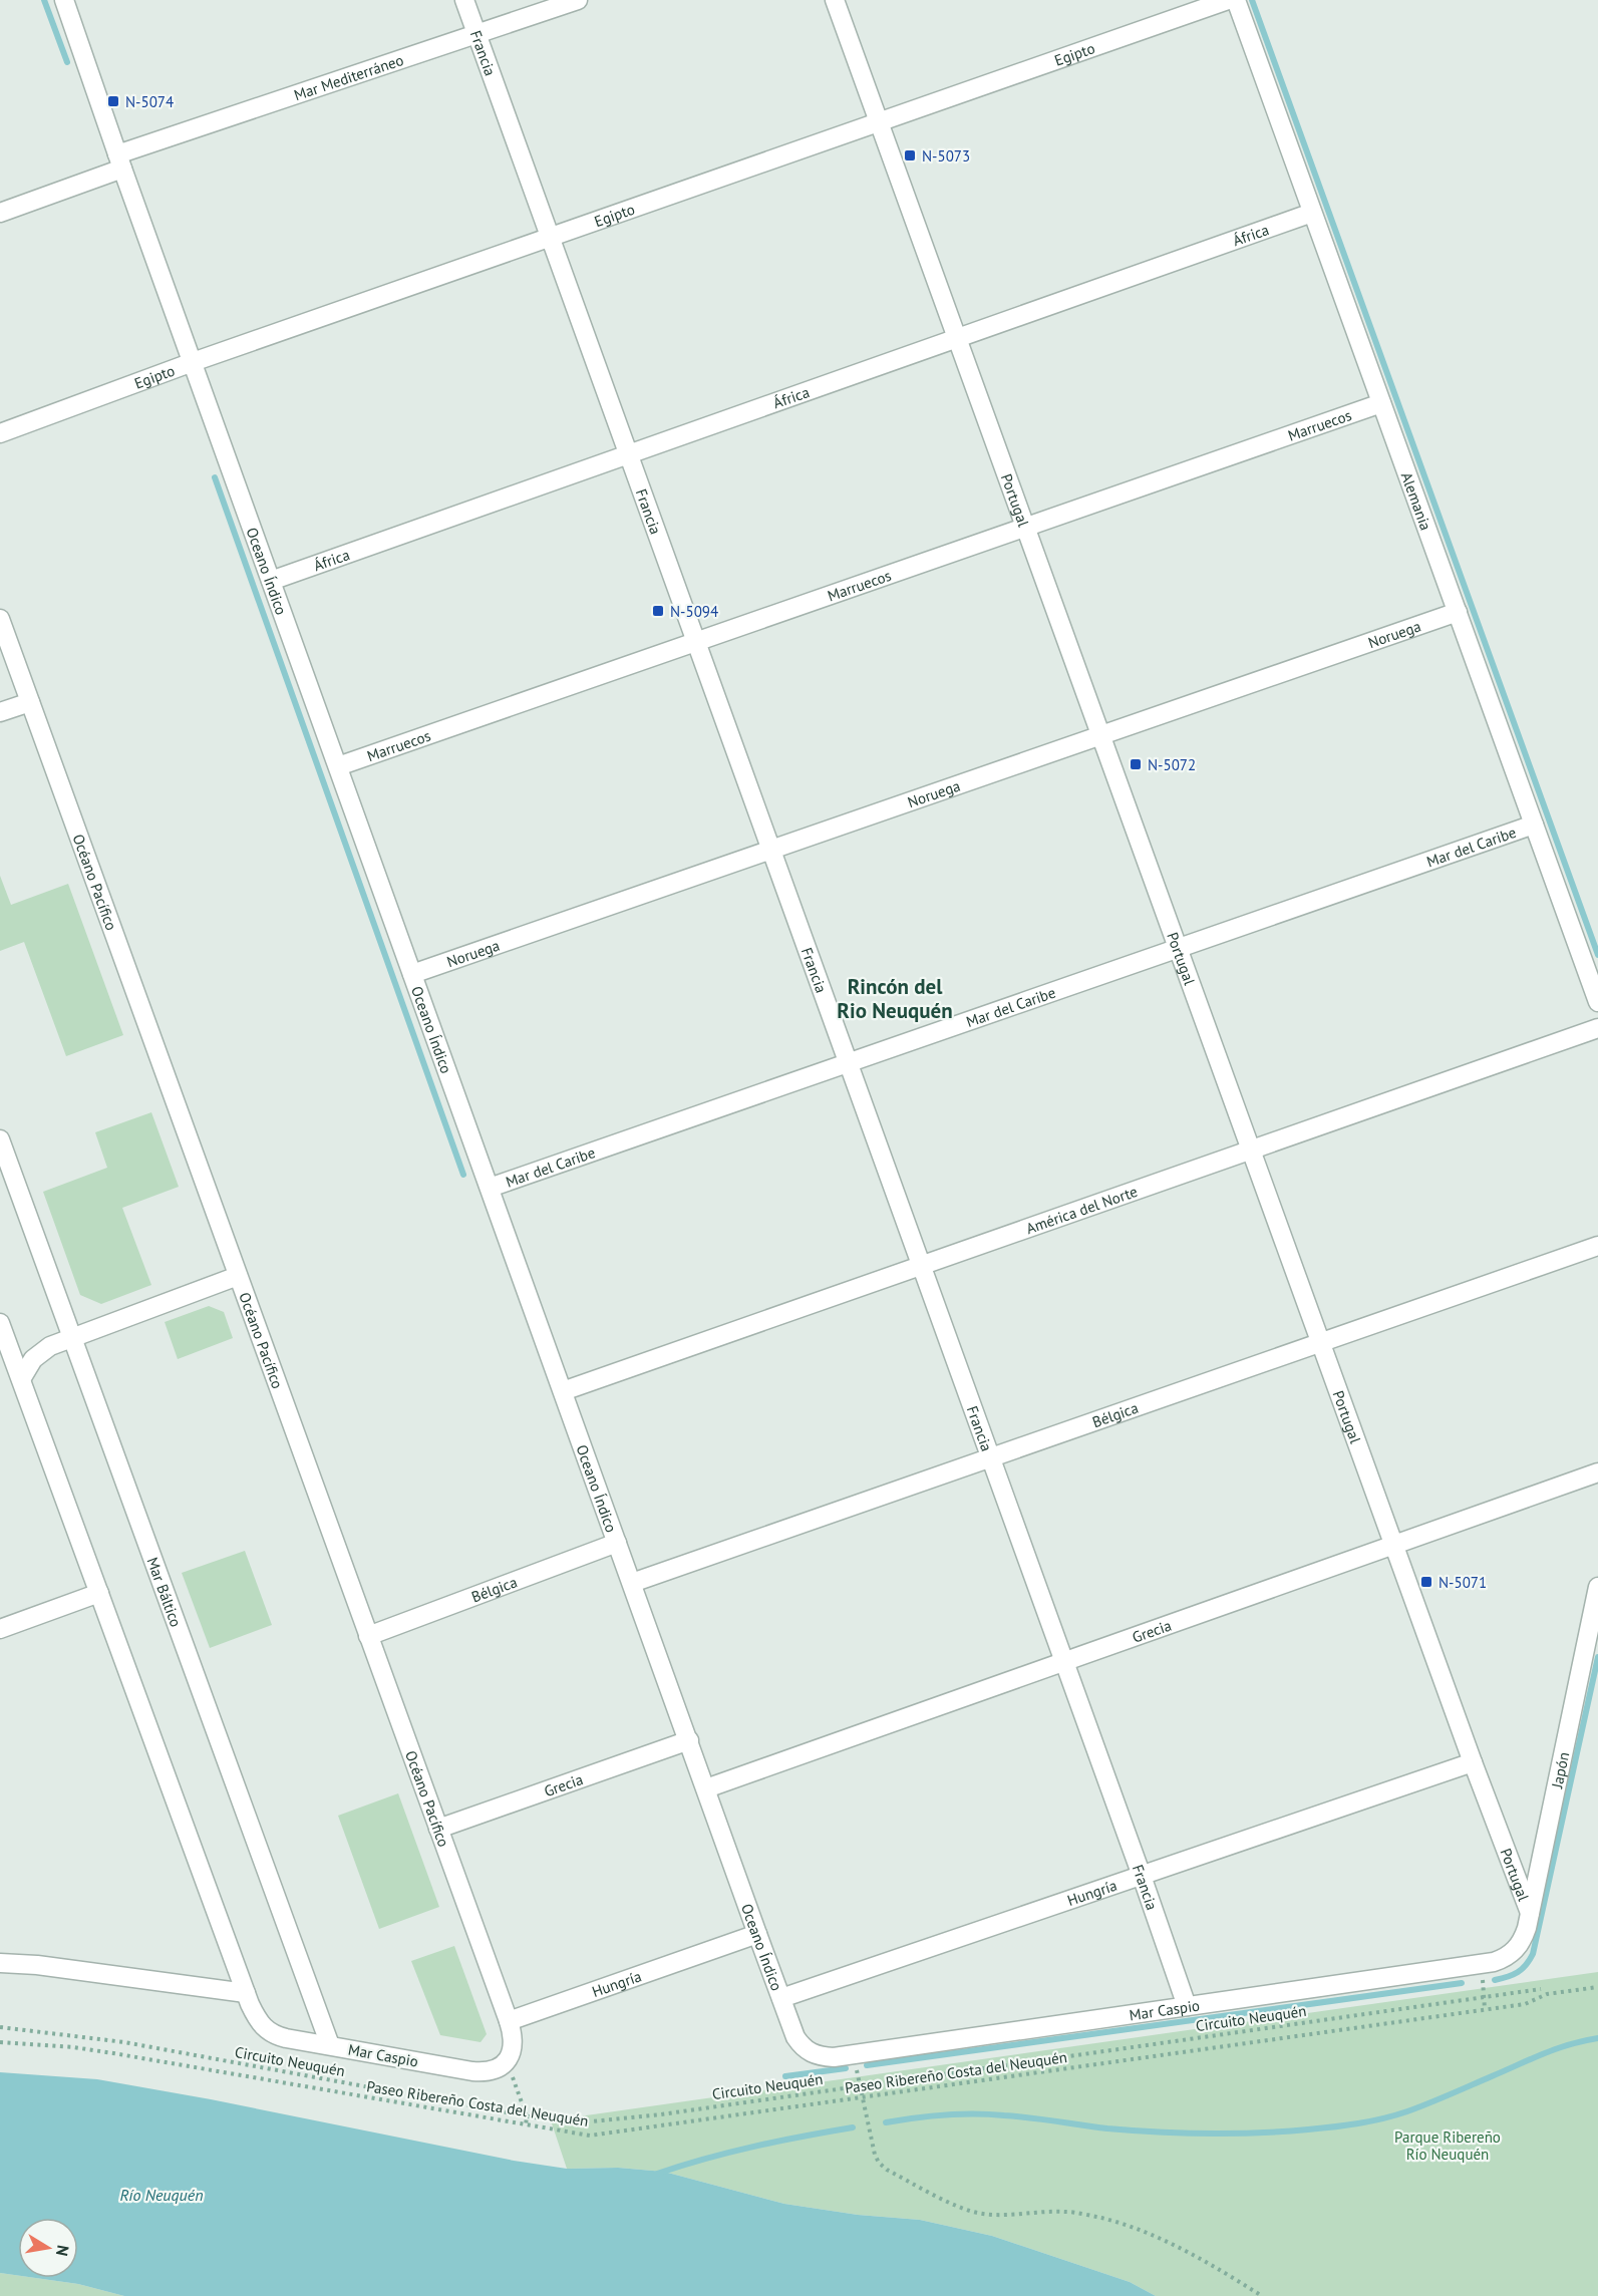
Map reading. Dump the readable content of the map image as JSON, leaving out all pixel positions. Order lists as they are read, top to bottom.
{
  "streets": {
    "street": [
      "Francia",
      "Egipto",
      "Mar Mediterráneo",
      "África",
      "Marruecos",
      "Portugal",
      "Alemania",
      "Oceano Índico",
      "Noruega",
      "Mar del Caribe",
      "Océano Pacífico",
      "América del Norte",
      "Bélgica",
      "Mar Báltico",
      "Grecia",
      "Japón",
      "Hungría",
      "Mar Caspio"
    ],
    "path": ["Circuito Neuquén", "Paseo Ribereño Costa del Neuquén"]
  },
  "crossings": [
    ["Francia", "Egipto"],
    ["Francia", "Mar Mediterráneo"],
    ["Francia", "África"],
    ["Francia", "Marruecos"],
    ["Francia", "Noruega"],
    ["Francia", "Mar del Caribe"],
    ["Francia", "América del Norte"],
    ["Francia", "Bélgica"],
    ["Francia", "Grecia"],
    ["Francia", "Hungría"],
    ["Francia", "Mar Caspio"],
    ["Egipto", "Portugal"],
    ["Egipto", "Oceano Índico"],
    ["Mar Mediterráneo", "Oceano Índico"],
    ["África", "Portugal"],
    ["África", "Alemania"],
    ["África", "Oceano Índico"],
    ["Marruecos", "Portugal"],
    ["Marruecos", "Alemania"],
    ["Marruecos", "Oceano Índico"],
    ["Portugal", "Noruega"],
    ["Portugal", "Mar del Caribe"],
    ["Portugal", "América del Norte"],
    ["Portugal", "Bélgica"],
    ["Portugal", "Grecia"],
    ["Portugal", "Japón"],
    ["Portugal", "Hungría"],
    ["Alemania", "Noruega"],
    ["Alemania", "Mar del Caribe"],
    ["Oceano Índico", "Noruega"],
    ["Oceano Índico", "Mar del Caribe"],
    ["Oceano Índico", "América del Norte"],
    ["Oceano Índico", "Bélgica"],
    ["Oceano Índico", "Grecia"],
    ["Oceano Índico", "Hungría"],
    ["Oceano Índico", "Mar Caspio"],
    ["Océano Pacífico", "Bélgica"],
    ["Océano Pacífico", "Grecia"],
    ["Océano Pacífico", "Hungría"],
    ["Océano Pacífico", "Mar Caspio"],
    ["Mar Báltico", "Mar Caspio"],
    ["Japón", "Mar Caspio"]
  ],
  "districts": ["Rincón del Rio Neuquén"],
  "water": ["Río Neuquén"],
  "parks": ["Parque Ribereño Río Neuquén"],
  "places": {
    "transit": [
      "N-5074",
      "N-5073",
      "N-5094",
      "N-5072",
      "N-5071"
    ]
  },
  "north": "right"
}
